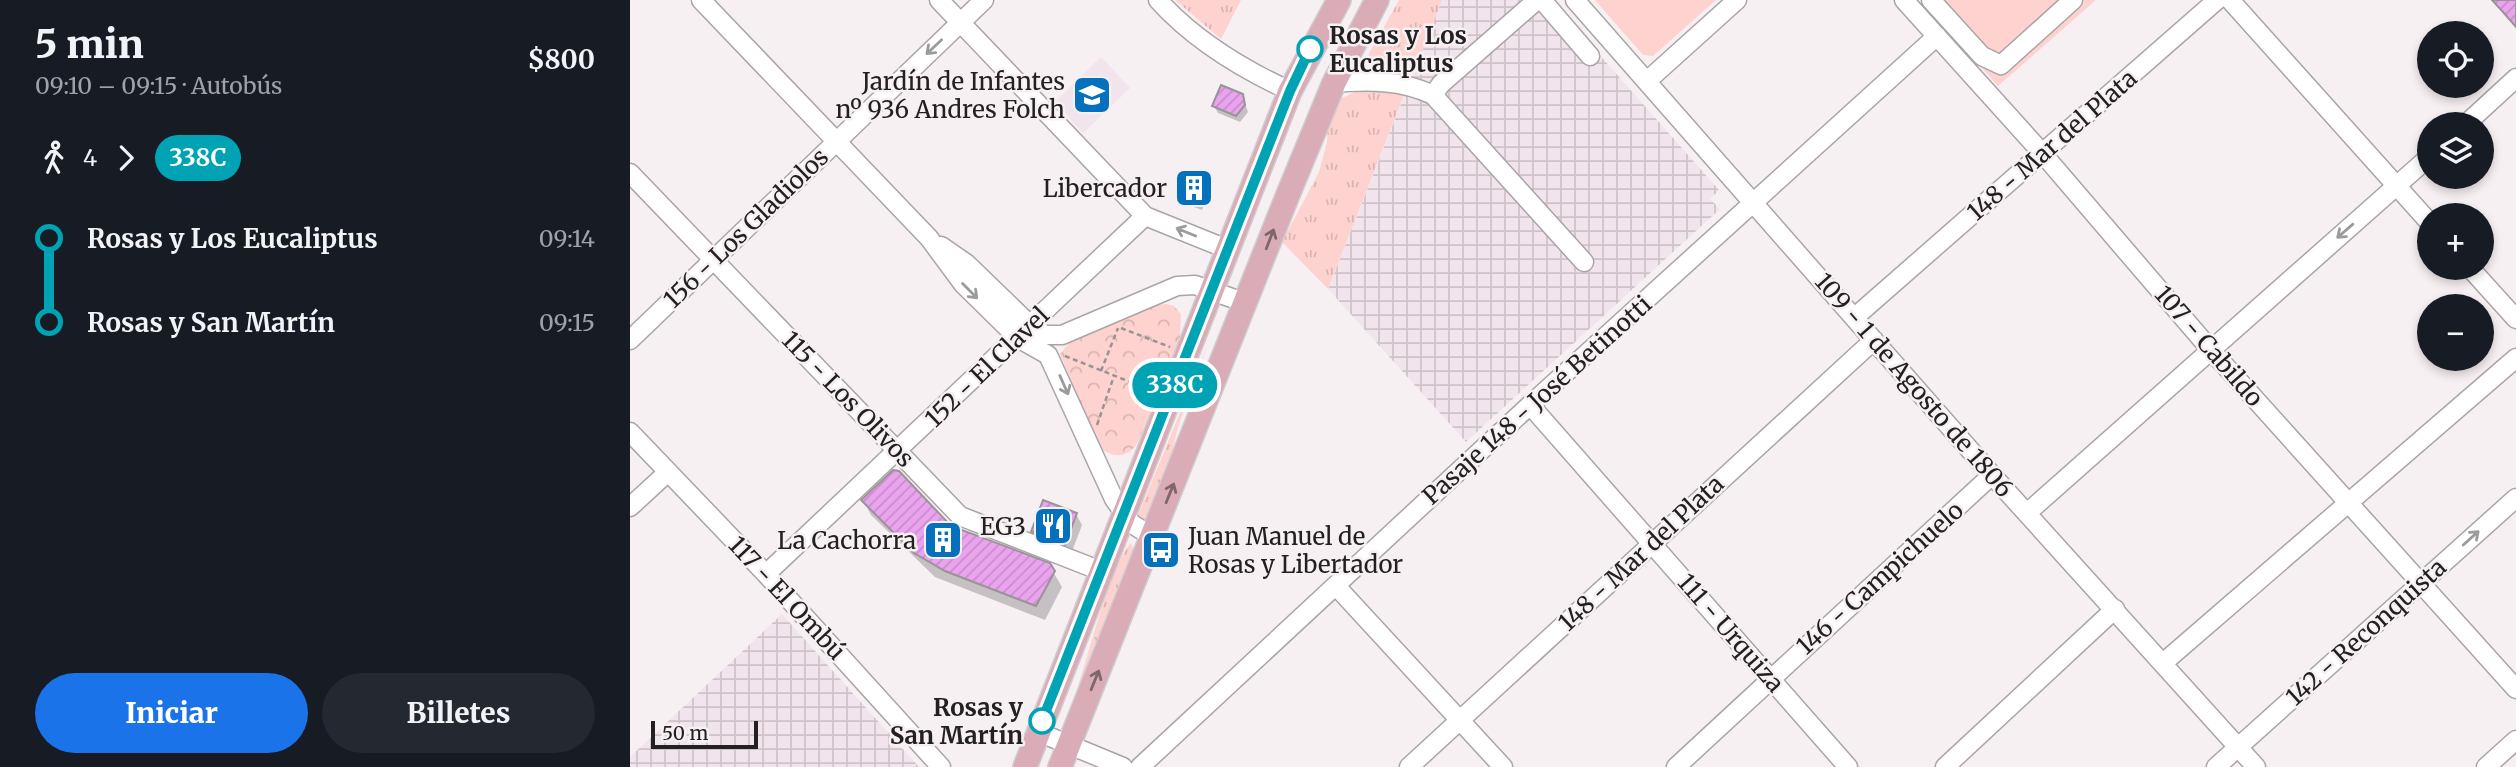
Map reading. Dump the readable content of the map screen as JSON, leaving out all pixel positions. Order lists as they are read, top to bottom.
{
  "streets": {
    "street": [
      "148 - Mar del Plata",
      "156 - Los Gladiolos",
      "107 - Cabildo",
      "152 - El Clavel",
      "109 - 1 de Agosto de 1806",
      "115 - Los Olivos",
      "Pasaje 148 - José Betinotti",
      "146 - Campichuelo",
      "117 - El Ombú",
      "142 - Reconquista",
      "111 - Urquiza"
    ]
  },
  "crossings": [
    ["148 - Mar del Plata", "107 - Cabildo"],
    ["148 - Mar del Plata", "109 - 1 de Agosto de 1806"],
    ["148 - Mar del Plata", "111 - Urquiza"],
    ["156 - Los Gladiolos", "115 - Los Olivos"],
    ["107 - Cabildo", "Pasaje 148 - José Betinotti"],
    ["107 - Cabildo", "142 - Reconquista"],
    ["152 - El Clavel", "115 - Los Olivos"],
    ["152 - El Clavel", "117 - El Ombú"],
    ["109 - 1 de Agosto de 1806", "Pasaje 148 - José Betinotti"],
    ["109 - 1 de Agosto de 1806", "146 - Campichuelo"],
    ["109 - 1 de Agosto de 1806", "142 - Reconquista"],
    ["Pasaje 148 - José Betinotti", "111 - Urquiza"],
    ["146 - Campichuelo", "111 - Urquiza"]
  ],
  "places": {
    "other": ["Rosas y Los Eucaliptus", "Rosas y San Martín"],
    "school or university": ["Jardín de Infantes nº 936 Andres Folch"],
    "building": ["Libercador", "La Cachorra"],
    "restaurant": ["EG3"],
    "bus stop": ["Juan Manuel de Rosas y Libertador"]
  },
  "lines": ["bus line 338C"],
  "scale_bar": "50 m",
  "page": {
    "heading": ["5 min", "09:10 – 09:15 · Autobús", "$800"],
    "on_map": "338C",
    "map_buttons": ["+", "−"],
    "legs": ["4", "338C"],
    "list": [
      {
        "name": "Rosas y Los Eucaliptus",
        "value": "09:14"
      },
      {
        "name": "Rosas y San Martín",
        "value": "09:15"
      }
    ],
    "buttons": ["Iniciar", "Billetes"],
    "scale": "50 m"
  }
}
